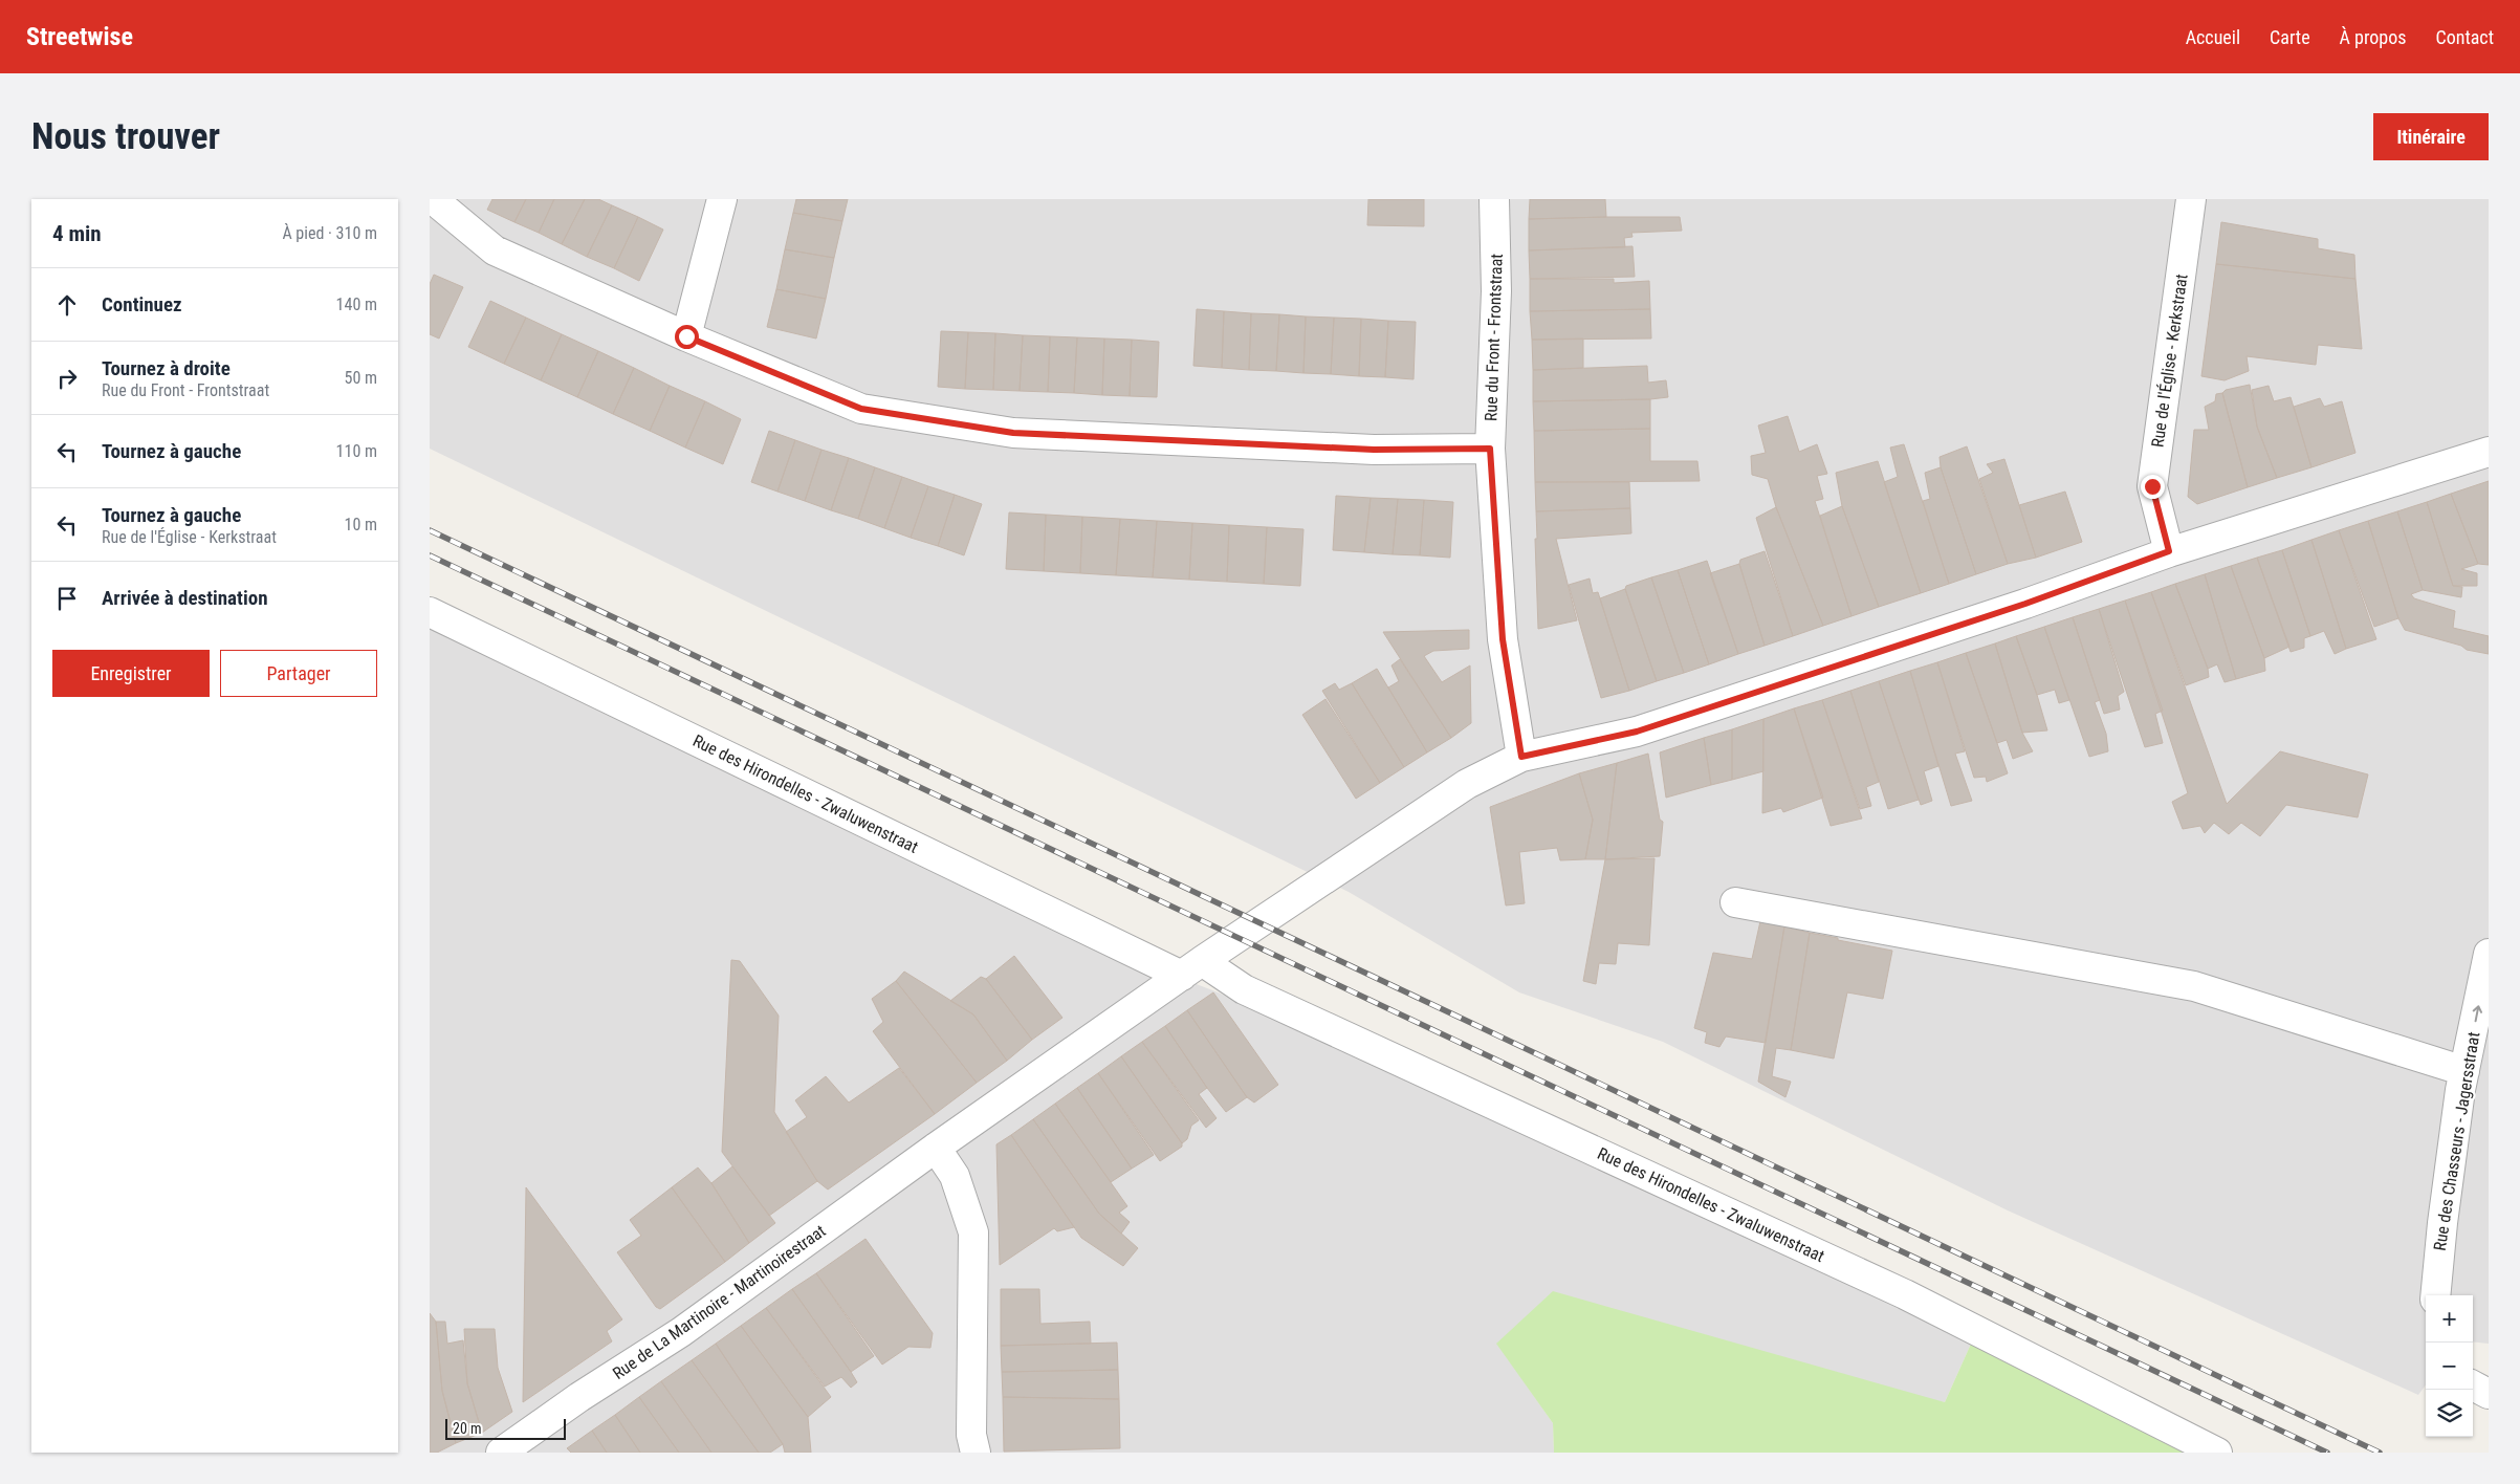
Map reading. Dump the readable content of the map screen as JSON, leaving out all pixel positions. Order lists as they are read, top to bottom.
{
  "streets": {
    "street": [
      "Rue du Front - Frontstraat",
      "Rue de l'Église - Kerkstraat",
      "Rue des Hirondelles - Zwaluwenstraat",
      "Rue des Chasseurs - Jagersstraat",
      "Rue de La Martinoire - Martinoirestraat"
    ]
  },
  "crossings": [
    ["Rue du Front - Frontstraat", "Rue de La Martinoire - Martinoirestraat"],
    ["Rue de l'Église - Kerkstraat", "Rue de La Martinoire - Martinoirestraat"],
    ["Rue des Hirondelles - Zwaluwenstraat", "Rue de La Martinoire - Martinoirestraat"]
  ],
  "scale_bar": "20 m",
  "page": {
    "header": "Streetwise",
    "nav": [
      "Accueil",
      "Carte",
      "À propos",
      "Contact"
    ],
    "buttons": [
      "Itinéraire",
      ["Enregistrer", "Partager"]
    ],
    "title": "Nous trouver",
    "heading": ["4 min", "À pied · 310 m"],
    "list": [
      ["Continuez", "140 m"],
      ["Tournez à droite", "Rue du Front - Frontstraat", "50 m"],
      ["Tournez à gauche", "110 m"],
      ["Tournez à gauche", "Rue de l'Église - Kerkstraat", "10 m"],
      "Arrivée à destination"
    ],
    "map_buttons": ["+", "−"],
    "scale": "20 m"
  }
}
